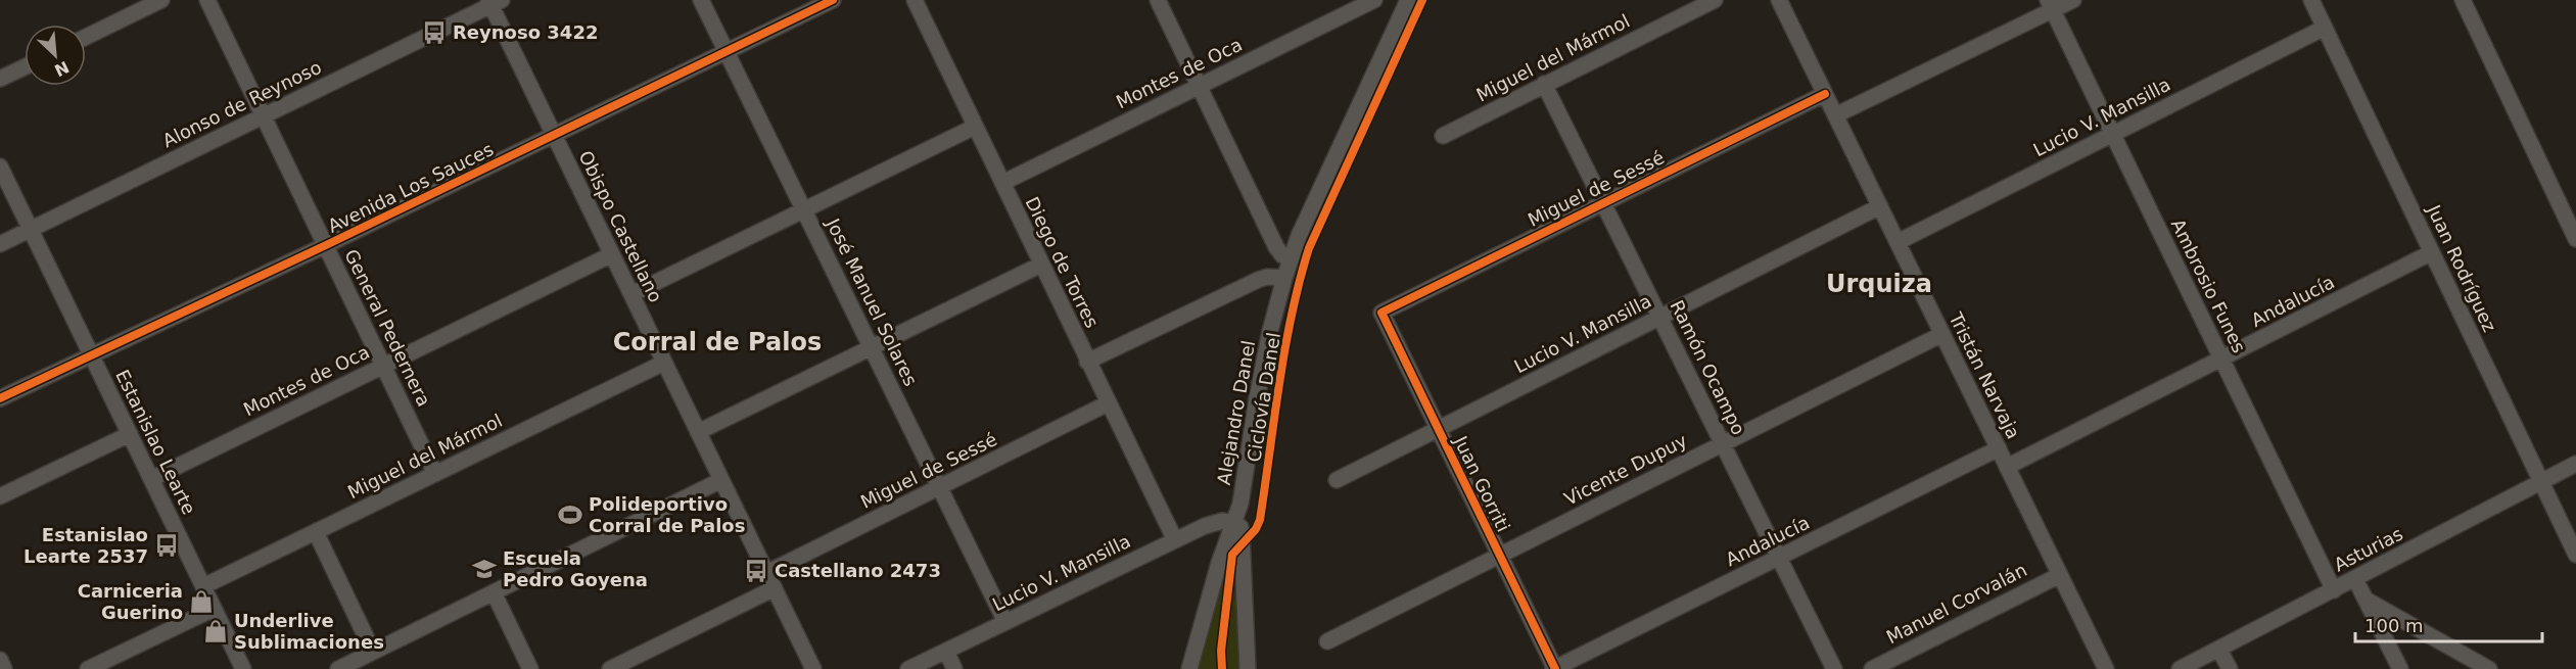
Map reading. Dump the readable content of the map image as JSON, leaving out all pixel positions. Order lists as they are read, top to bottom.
{
  "streets": {
    "street": [
      "Miguel del Mármol",
      "Montes de Oca",
      "Alonso de Reynoso",
      "Lucio V. Mansilla",
      "Avenida Los Sauces",
      "Miguel de Sessé",
      "Obispo Castellano",
      "Diego de Torres",
      "Juan Rodríguez",
      "Ambrosio Funes",
      "Andalucía",
      "José Manuel Solares",
      "General Pedernera",
      "Ramón Ocampo",
      "Tristán Narvaja",
      "Alejandro Danel",
      "Estanislao Learte",
      "Vicente Dupuy",
      "Juan Gorriti",
      "Asturias",
      "Manuel Corvalán"
    ],
    "cycle path": ["Ciclovía Danel"]
  },
  "crossings": [
    ["Miguel del Mármol", "Obispo Castellano"],
    ["Miguel del Mármol", "General Pedernera"],
    ["Miguel del Mármol", "Ramón Ocampo"],
    ["Miguel del Mármol", "Estanislao Learte"],
    ["Montes de Oca", "Obispo Castellano"],
    ["Montes de Oca", "Diego de Torres"],
    ["Montes de Oca", "General Pedernera"],
    ["Montes de Oca", "Estanislao Learte"],
    ["Alonso de Reynoso", "Obispo Castellano"],
    ["Alonso de Reynoso", "General Pedernera"],
    ["Alonso de Reynoso", "Estanislao Learte"],
    ["Lucio V. Mansilla", "Diego de Torres"],
    ["Lucio V. Mansilla", "Juan Rodríguez"],
    ["Lucio V. Mansilla", "Ambrosio Funes"],
    ["Lucio V. Mansilla", "José Manuel Solares"],
    ["Lucio V. Mansilla", "Ramón Ocampo"],
    ["Lucio V. Mansilla", "Tristán Narvaja"],
    ["Lucio V. Mansilla", "Alejandro Danel"],
    ["Lucio V. Mansilla", "Juan Gorriti"],
    ["Avenida Los Sauces", "Obispo Castellano"],
    ["Avenida Los Sauces", "José Manuel Solares"],
    ["Avenida Los Sauces", "General Pedernera"],
    ["Avenida Los Sauces", "Estanislao Learte"],
    ["Miguel de Sessé", "Obispo Castellano"],
    ["Miguel de Sessé", "Diego de Torres"],
    ["Miguel de Sessé", "José Manuel Solares"],
    ["Miguel de Sessé", "Ramón Ocampo"],
    ["Miguel de Sessé", "Tristán Narvaja"],
    ["Miguel de Sessé", "Juan Gorriti"],
    ["Juan Rodríguez", "Andalucía"],
    ["Juan Rodríguez", "Asturias"],
    ["Ambrosio Funes", "Andalucía"],
    ["Ambrosio Funes", "Asturias"],
    ["Andalucía", "Ramón Ocampo"],
    ["Andalucía", "Tristán Narvaja"],
    ["Andalucía", "Juan Gorriti"],
    ["Ramón Ocampo", "Vicente Dupuy"],
    ["Tristán Narvaja", "Vicente Dupuy"],
    ["Tristán Narvaja", "Manuel Corvalán"],
    ["Vicente Dupuy", "Juan Gorriti"]
  ],
  "districts": ["Urquiza", "Corral de Palos"],
  "places": {
    "bus stop": ["Reynoso 3422", "Estanislao Learte 2537", "Castellano 2473"],
    "sports": ["Polideportivo Corral de Palos"],
    "school or university": ["Escuela Pedro Goyena"],
    "shop": ["Carniceria Guerino", "Underlive Sublimaciones"]
  },
  "scale_bar": "100 m",
  "north": "bottom right"
}
